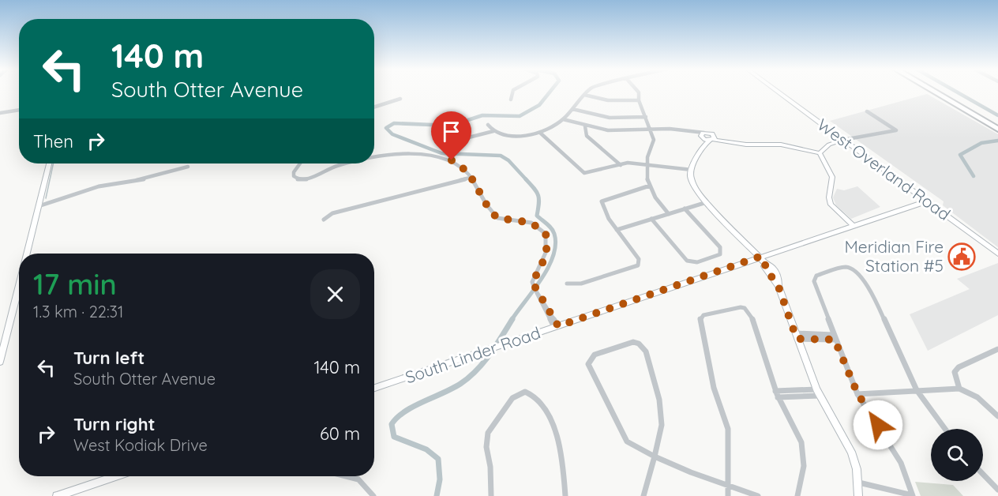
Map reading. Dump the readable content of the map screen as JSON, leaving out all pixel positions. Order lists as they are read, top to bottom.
{
  "streets": {
    "street": ["West Overland Road", "South Linder Road"]
  },
  "crossings": [
    ["West Overland Road", "South Linder Road"]
  ],
  "places": {
    "public building": ["Meridian Fire Station #5"]
  },
  "page": {
    "turn": ["140 m", "South Otter Avenue"],
    "then": "Then",
    "heading": ["17 min", "1.3 km · 22:31"],
    "list": [
      {
        "name": "Turn left",
        "note": "South Otter Avenue",
        "value": "140 m"
      },
      {
        "name": "Turn right",
        "note": "West Kodiak Drive",
        "value": "60 m"
      }
    ]
  }
}
